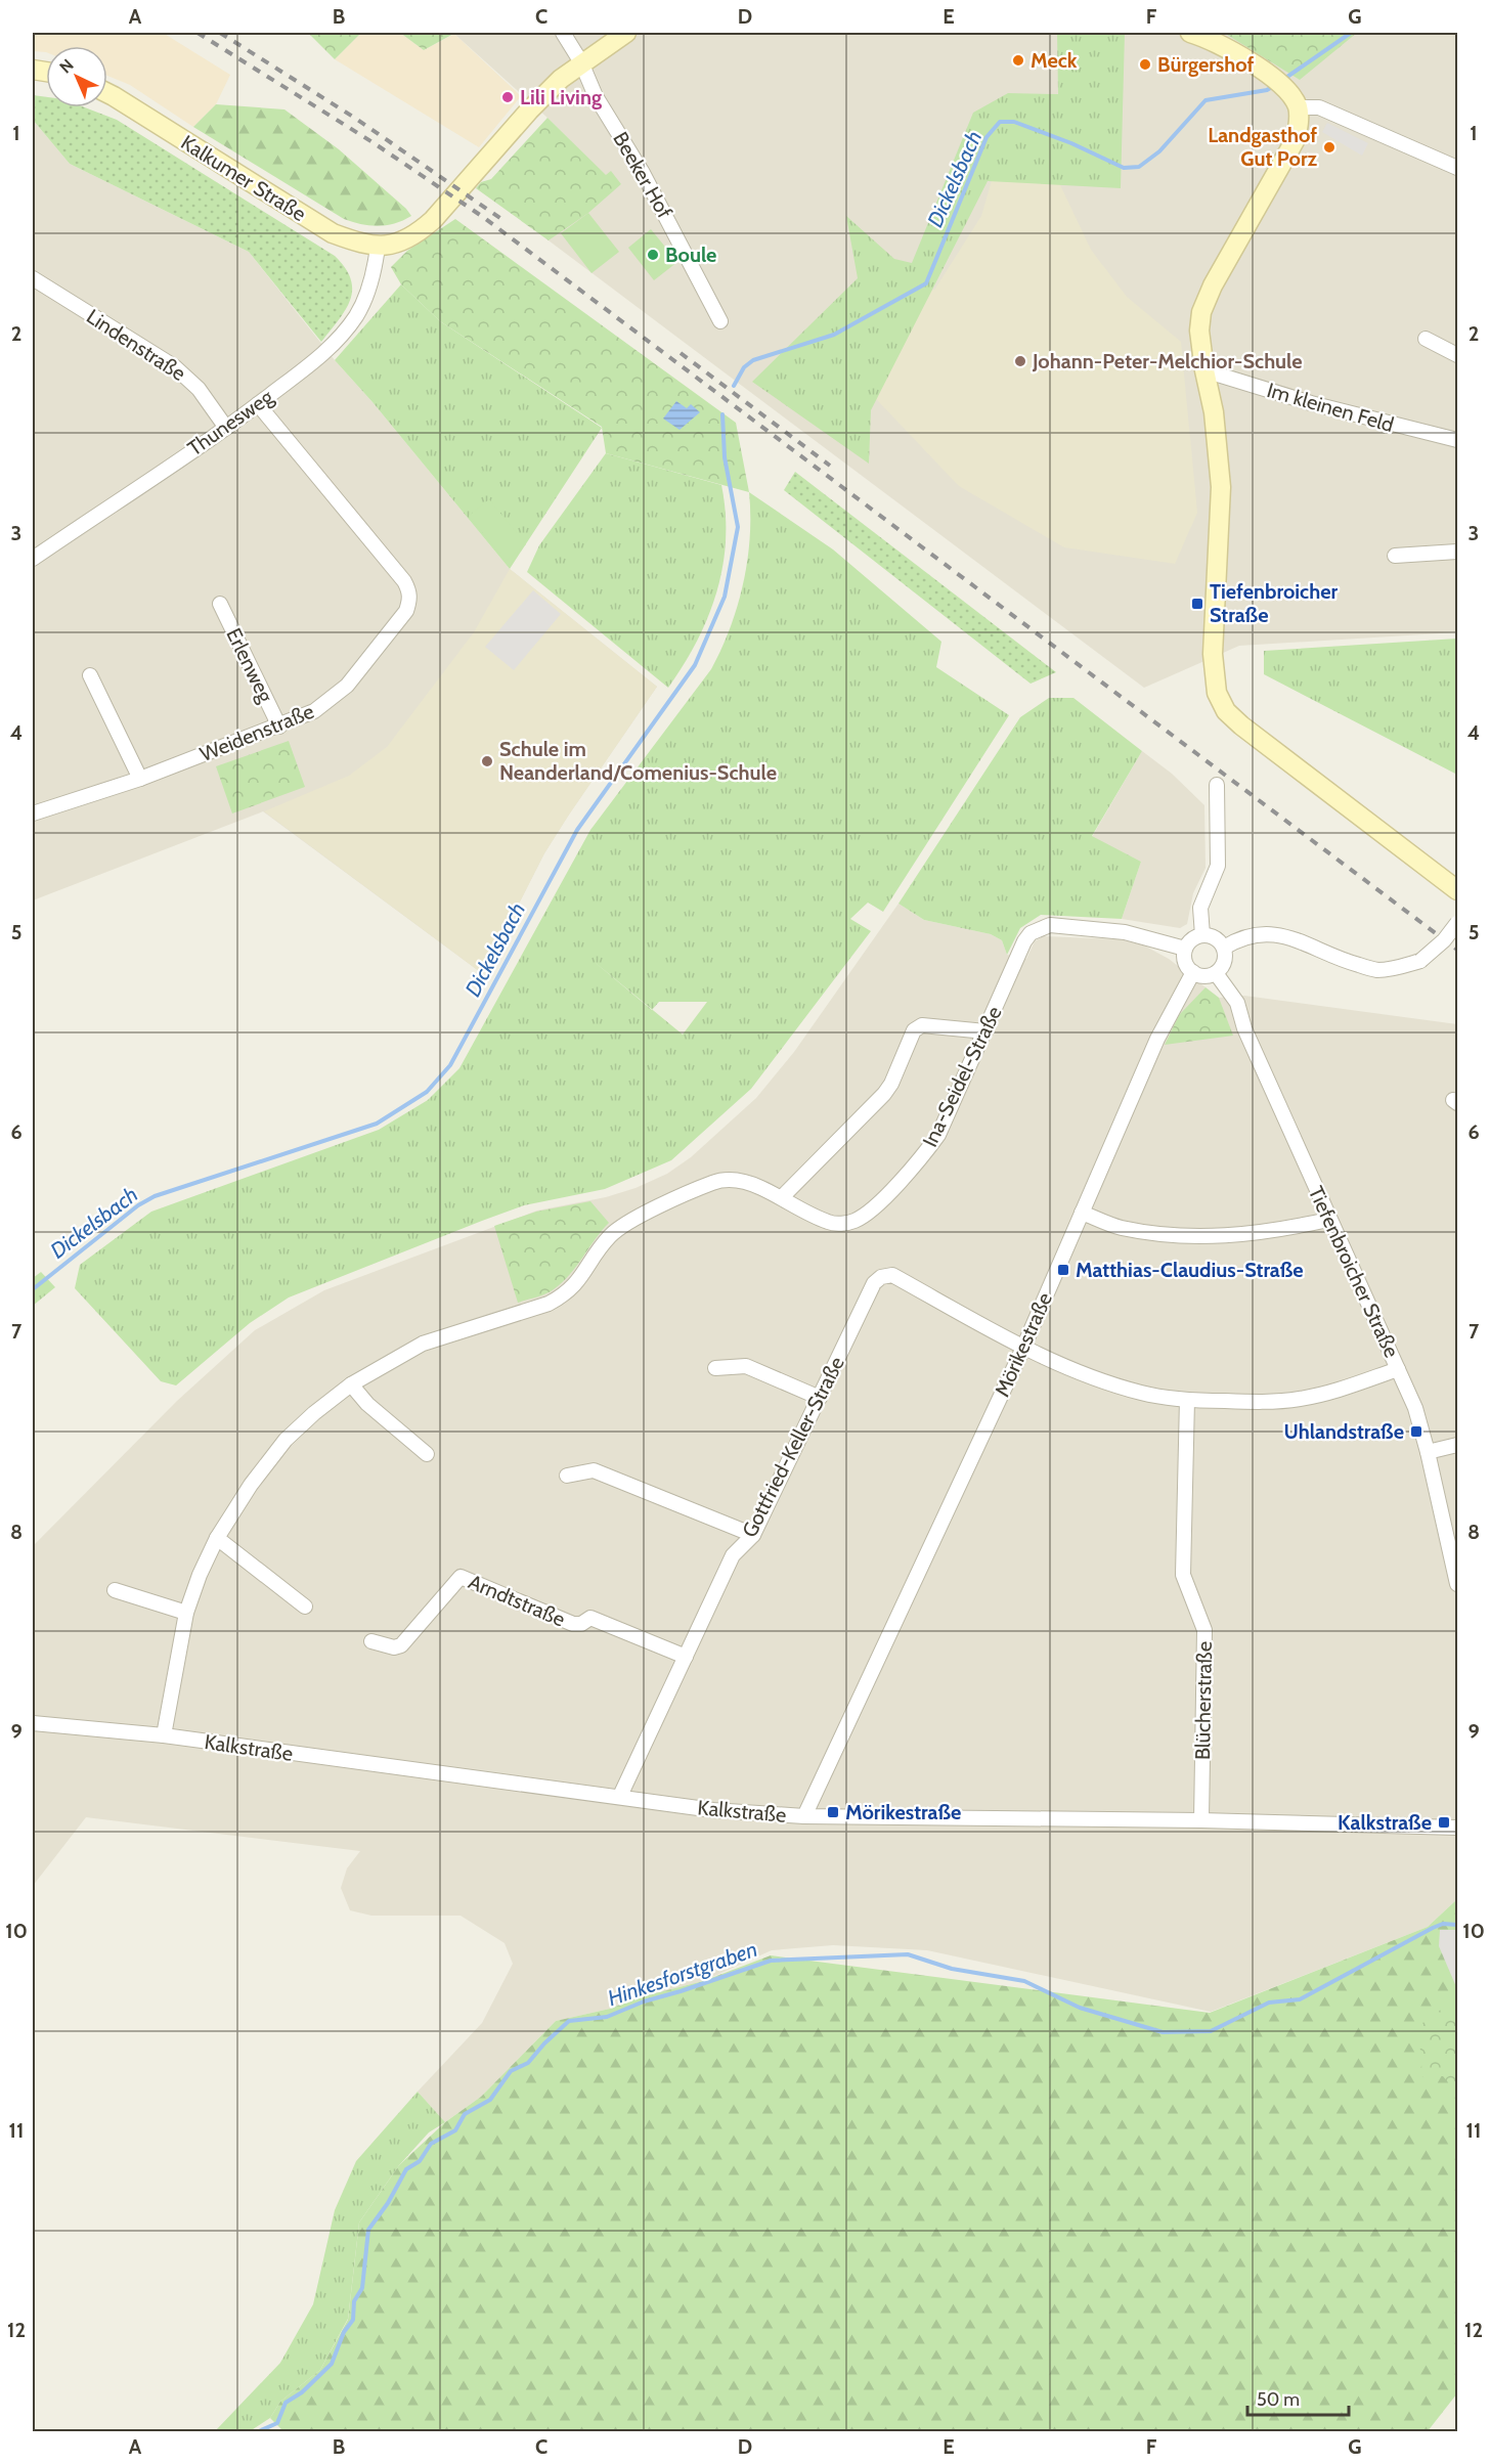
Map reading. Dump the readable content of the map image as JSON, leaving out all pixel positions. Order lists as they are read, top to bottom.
{
  "streets": {
    "main road": ["Kalkumer Straße"],
    "street": [
      "Beeker Hof",
      "Lindenstraße",
      "Im kleinen Feld",
      "Thunesweg",
      "Erlenweg",
      "Weidenstraße",
      "Ina-Seidel-Straße",
      "Tiefenbroicher Straße",
      "Mörikestraße",
      "Gottfried-Keller-Straße",
      "Arndtstraße",
      "Blücherstraße",
      "Kalkstraße"
    ]
  },
  "crossings": [
    ["Beeker Hof", "Kalkumer Straße"],
    ["Kalkumer Straße", "Thunesweg"],
    ["Lindenstraße", "Thunesweg"],
    ["Thunesweg", "Weidenstraße"],
    ["Erlenweg", "Weidenstraße"],
    ["Ina-Seidel-Straße", "Tiefenbroicher Straße"],
    ["Ina-Seidel-Straße", "Mörikestraße"],
    ["Ina-Seidel-Straße", "Kalkstraße"],
    ["Tiefenbroicher Straße", "Mörikestraße"],
    ["Mörikestraße", "Gottfried-Keller-Straße"],
    ["Mörikestraße", "Kalkstraße"],
    ["Gottfried-Keller-Straße", "Arndtstraße"],
    ["Gottfried-Keller-Straße", "Kalkstraße"],
    ["Blücherstraße", "Kalkstraße"]
  ],
  "water": ["Dickelsbach", "Hinkesforstgraben"],
  "places": {
    "other": [
      "Meck",
      "Bürgershof",
      "Lili Living",
      "Landgasthof Gut Porz",
      "Boule",
      "Johann-Peter-Melchior-Schule",
      "Schule im Neanderland/Comenius-Schule"
    ],
    "transit": [
      "Tiefenbroicher Straße",
      "Matthias-Claudius-Straße",
      "Uhlandstraße",
      "Mörikestraße",
      "Kalkstraße"
    ]
  },
  "scale_bar": "50 m",
  "north": "top left",
  "grid": {
    "columns": [
      "A",
      "B",
      "C",
      "D",
      "E",
      "F",
      "G"
    ],
    "rows": [
      "1",
      "2",
      "3",
      "4",
      "5",
      "6",
      "7",
      "8",
      "9",
      "10",
      "11",
      "12"
    ]
  }
}
